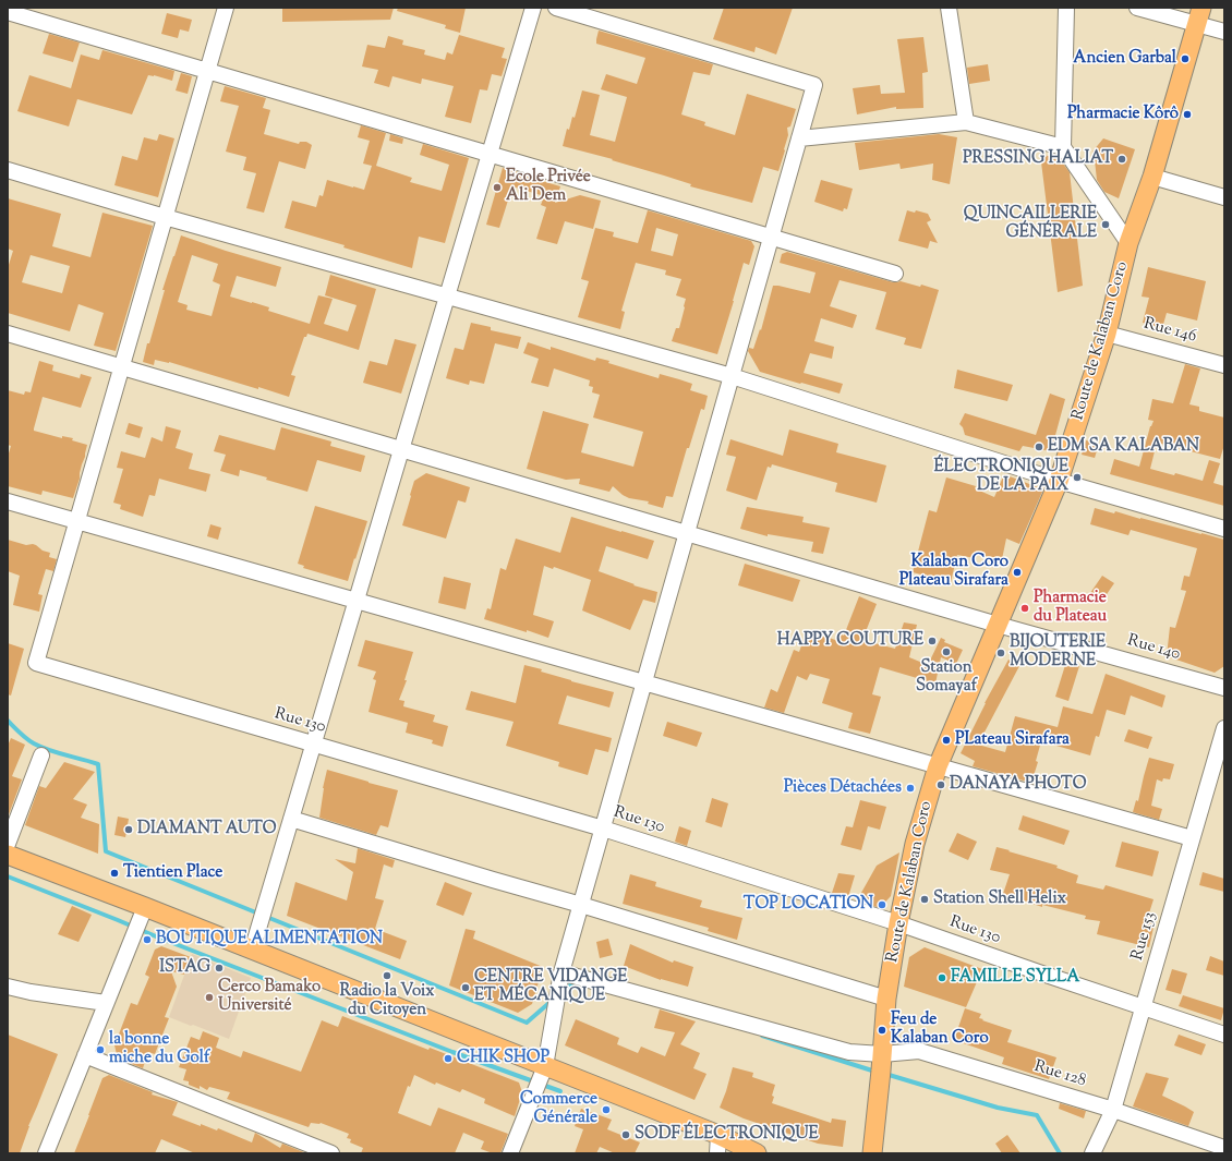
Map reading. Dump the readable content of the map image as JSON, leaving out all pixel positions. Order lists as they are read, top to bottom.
{
  "streets": {
    "main road": ["Route de Kalaban Coro"],
    "street": [
      "Rue 146",
      "Rue 140",
      "Rue 130",
      "Rue 153",
      "Rue 128"
    ]
  },
  "crossings": [
    ["Rue 146", "Route de Kalaban Coro"],
    ["Route de Kalaban Coro", "Rue 140"],
    ["Route de Kalaban Coro", "Rue 130"],
    ["Route de Kalaban Coro", "Rue 128"],
    ["Rue 130", "Rue 153"],
    ["Rue 153", "Rue 128"]
  ],
  "places": [
    "Ancien Garbal",
    "Pharmacie Kôrô",
    "PRESSING HALIAT",
    "Ecole Privée Ali Dem",
    "QUINCAILLERIE GÉNÉRALE",
    "EDM SA KALABAN",
    "ÉLECTRONIQUE DE LA PAIX",
    "Kalaban Coro Plateau Sirafara",
    "Pharmacie du Plateau",
    "HAPPY COUTURE",
    "Station Somayaf",
    "BIJOUTERIE MODERNE",
    "PLateau Sirafara",
    "DANAYA PHOTO",
    "Pièces Détachées",
    "DIAMANT AUTO",
    "Tientien Place",
    "Station Shell Helix",
    "TOP LOCATION",
    "BOUTIQUE ALIMENTATION",
    "ISTAG",
    "Radio la Voix du Citoyen",
    "FAMILLE SYLLA",
    "CENTRE VIDANGE ET MÉCANIQUE",
    "Cerco Bamako Université",
    "Feu de Kalaban Coro",
    "la bonne miche du Golf",
    "CHIK SHOP",
    "Commerce Générale",
    "SODF ÉLECTRONIQUE"
  ]
}
